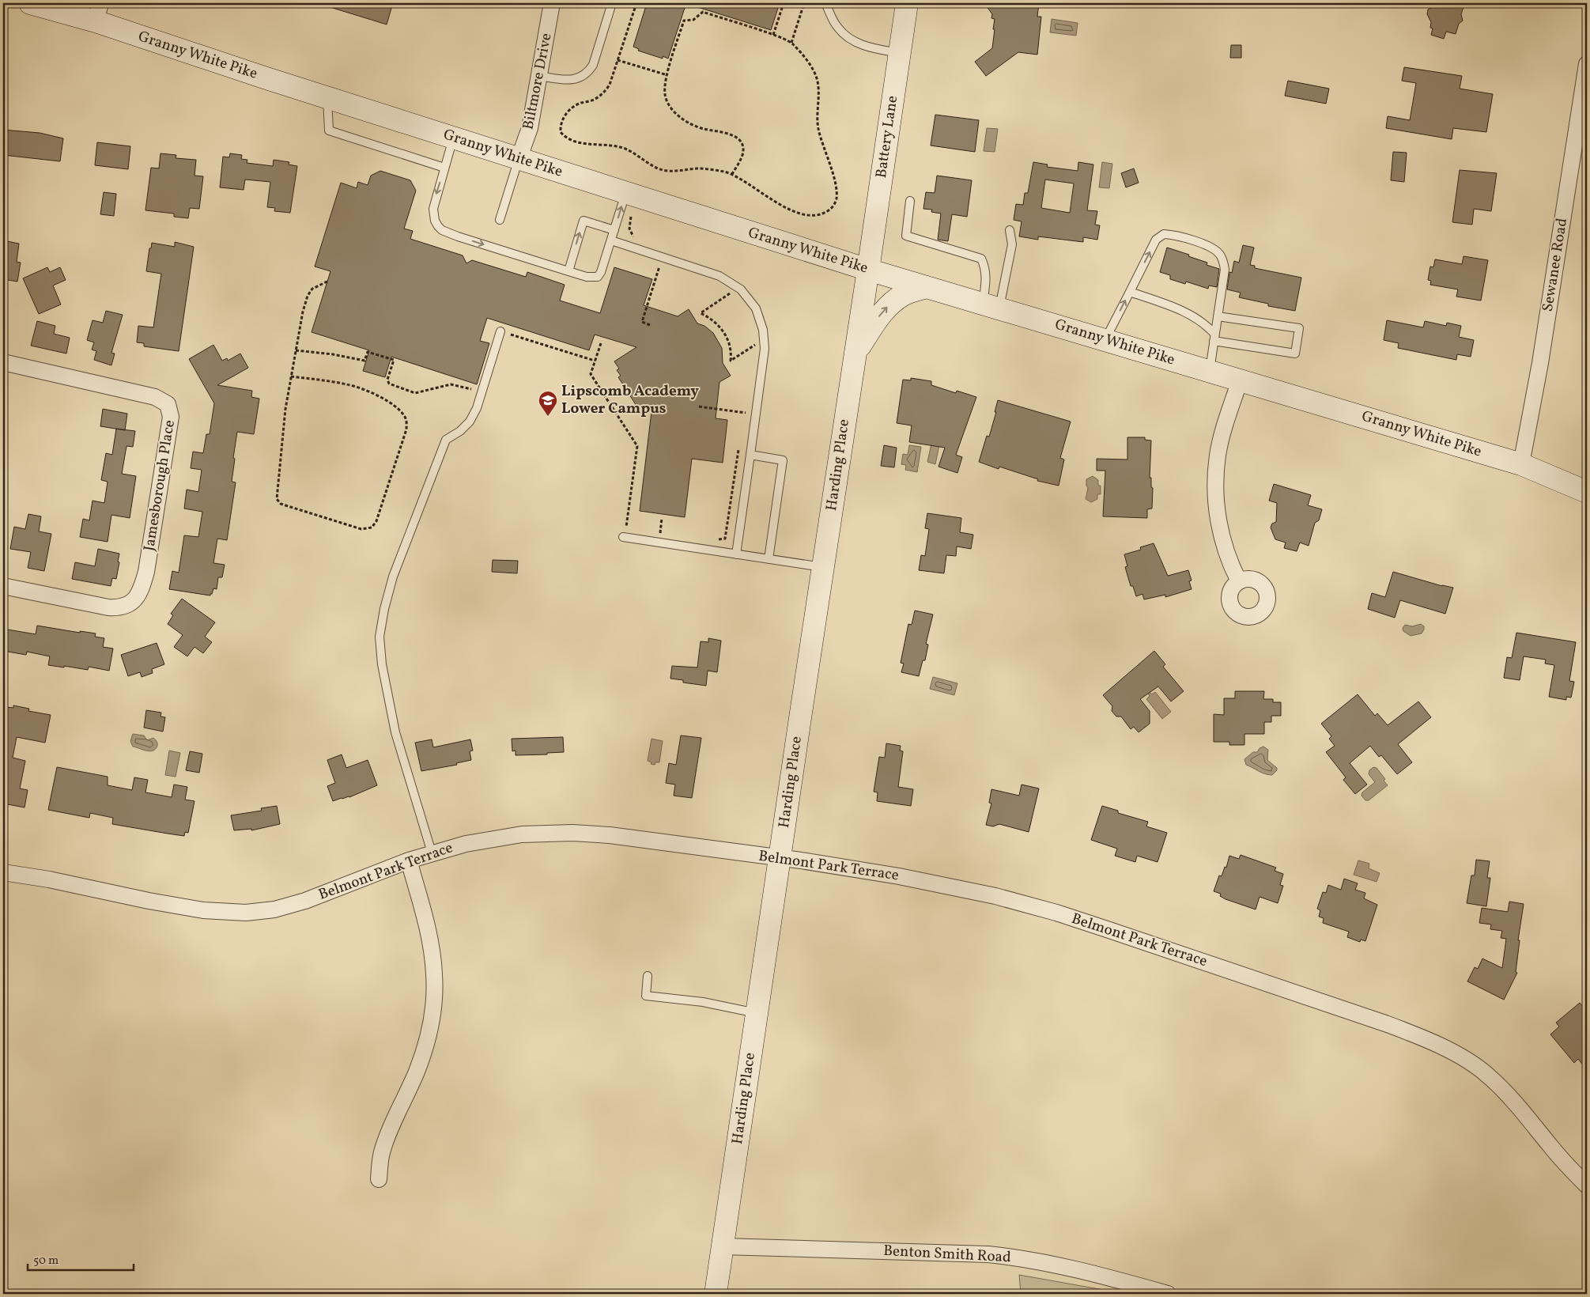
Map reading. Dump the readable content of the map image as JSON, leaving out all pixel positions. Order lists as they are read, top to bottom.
{
  "streets": {
    "main road": ["Granny White Pike", "Battery Lane", "Harding Place"],
    "street": [
      "Biltmore Drive",
      "Sewanee Road",
      "Jamesborough Place",
      "Belmont Park Terrace",
      "Benton Smith Road"
    ]
  },
  "crossings": [
    ["Granny White Pike", "Biltmore Drive"],
    ["Granny White Pike", "Battery Lane"],
    ["Granny White Pike", "Sewanee Road"],
    ["Granny White Pike", "Harding Place"],
    ["Battery Lane", "Harding Place"],
    ["Harding Place", "Belmont Park Terrace"],
    ["Harding Place", "Benton Smith Road"]
  ],
  "places": {
    "school or university": ["Lipscomb Academy Lower Campus"]
  },
  "scale_bar": "50 m"
}
